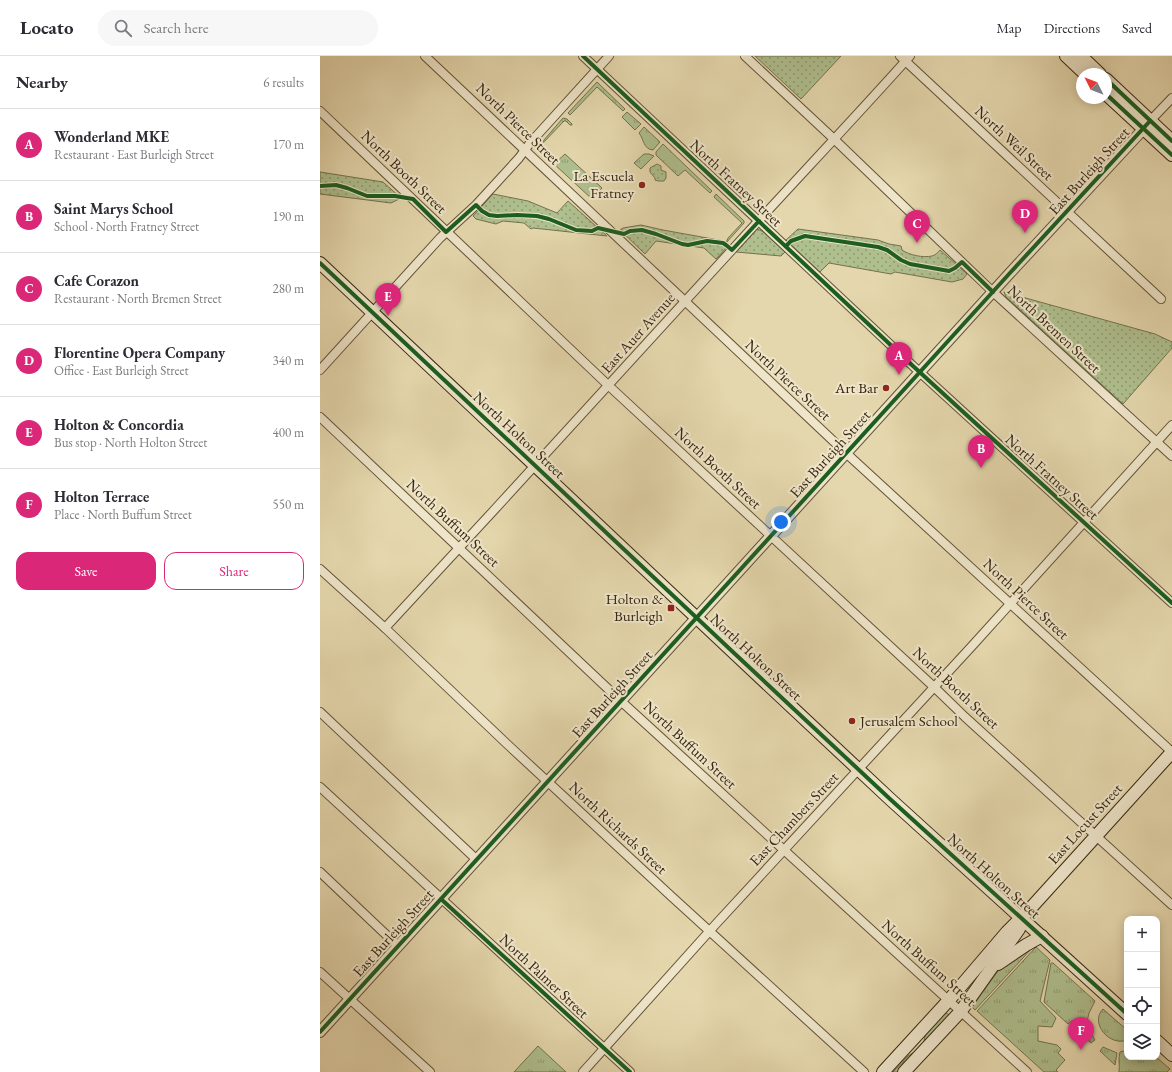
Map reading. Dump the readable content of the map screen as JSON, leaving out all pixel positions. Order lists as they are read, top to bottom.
{
  "streets": {
    "main road": ["North Holton Street", "East Locust Street"],
    "street": [
      "North Pierce Street",
      "North Weil Street",
      "East Burleigh Street",
      "North Booth Street",
      "North Fratney Street",
      "North Bremen Street",
      "East Auer Avenue",
      "North Buffum Street",
      "East Chambers Street",
      "North Richards Street",
      "North Palmer Street"
    ]
  },
  "crossings": [
    ["North Pierce Street", "East Burleigh Street"],
    ["North Pierce Street", "East Auer Avenue"],
    ["North Pierce Street", "East Chambers Street"],
    ["North Pierce Street", "East Locust Street"],
    ["North Weil Street", "East Burleigh Street"],
    ["North Weil Street", "East Auer Avenue"],
    ["East Burleigh Street", "North Booth Street"],
    ["East Burleigh Street", "North Fratney Street"],
    ["East Burleigh Street", "North Bremen Street"],
    ["East Burleigh Street", "North Holton Street"],
    ["East Burleigh Street", "North Buffum Street"],
    ["East Burleigh Street", "North Richards Street"],
    ["East Burleigh Street", "North Palmer Street"],
    ["North Booth Street", "East Auer Avenue"],
    ["North Booth Street", "East Chambers Street"],
    ["North Booth Street", "East Locust Street"],
    ["North Fratney Street", "East Auer Avenue"],
    ["North Fratney Street", "East Chambers Street"],
    ["North Bremen Street", "East Auer Avenue"],
    ["North Bremen Street", "East Chambers Street"],
    ["East Auer Avenue", "North Holton Street"],
    ["East Auer Avenue", "North Buffum Street"],
    ["East Auer Avenue", "North Richards Street"],
    ["North Holton Street", "East Chambers Street"],
    ["North Holton Street", "East Locust Street"],
    ["North Buffum Street", "East Chambers Street"],
    ["North Buffum Street", "East Locust Street"],
    ["East Chambers Street", "North Richards Street"],
    ["East Chambers Street", "North Palmer Street"]
  ],
  "places": {
    "other": ["La Escuela Fratney", "Art Bar", "Jerusalem School"],
    "transit": ["Holton & Burleigh"]
  },
  "north": "top left",
  "page": {
    "header": "Locato",
    "search": "Search here",
    "nav": ["Map", "Directions", "Saved"],
    "heading": ["Nearby", "6 results"],
    "list": [
      {
        "mark": "A",
        "name": "Wonderland MKE",
        "note": "Restaurant · East Burleigh Street",
        "value": "170 m"
      },
      {
        "mark": "B",
        "name": "Saint Marys School",
        "note": "School · North Fratney Street",
        "value": "190 m"
      },
      {
        "mark": "C",
        "name": "Cafe Corazon",
        "note": "Restaurant · North Bremen Street",
        "value": "280 m"
      },
      {
        "mark": "D",
        "name": "Florentine Opera Company",
        "note": "Office · East Burleigh Street",
        "value": "340 m"
      },
      {
        "mark": "E",
        "name": "Holton & Concordia",
        "note": "Bus stop · North Holton Street",
        "value": "400 m"
      },
      {
        "mark": "F",
        "name": "Holton Terrace",
        "note": "Place · North Buffum Street",
        "value": "550 m"
      }
    ],
    "pins": [
      "D",
      "C",
      "E",
      "A",
      "B",
      "F"
    ],
    "buttons": ["Save", "Share"],
    "map_buttons": ["+", "−"]
  }
}
